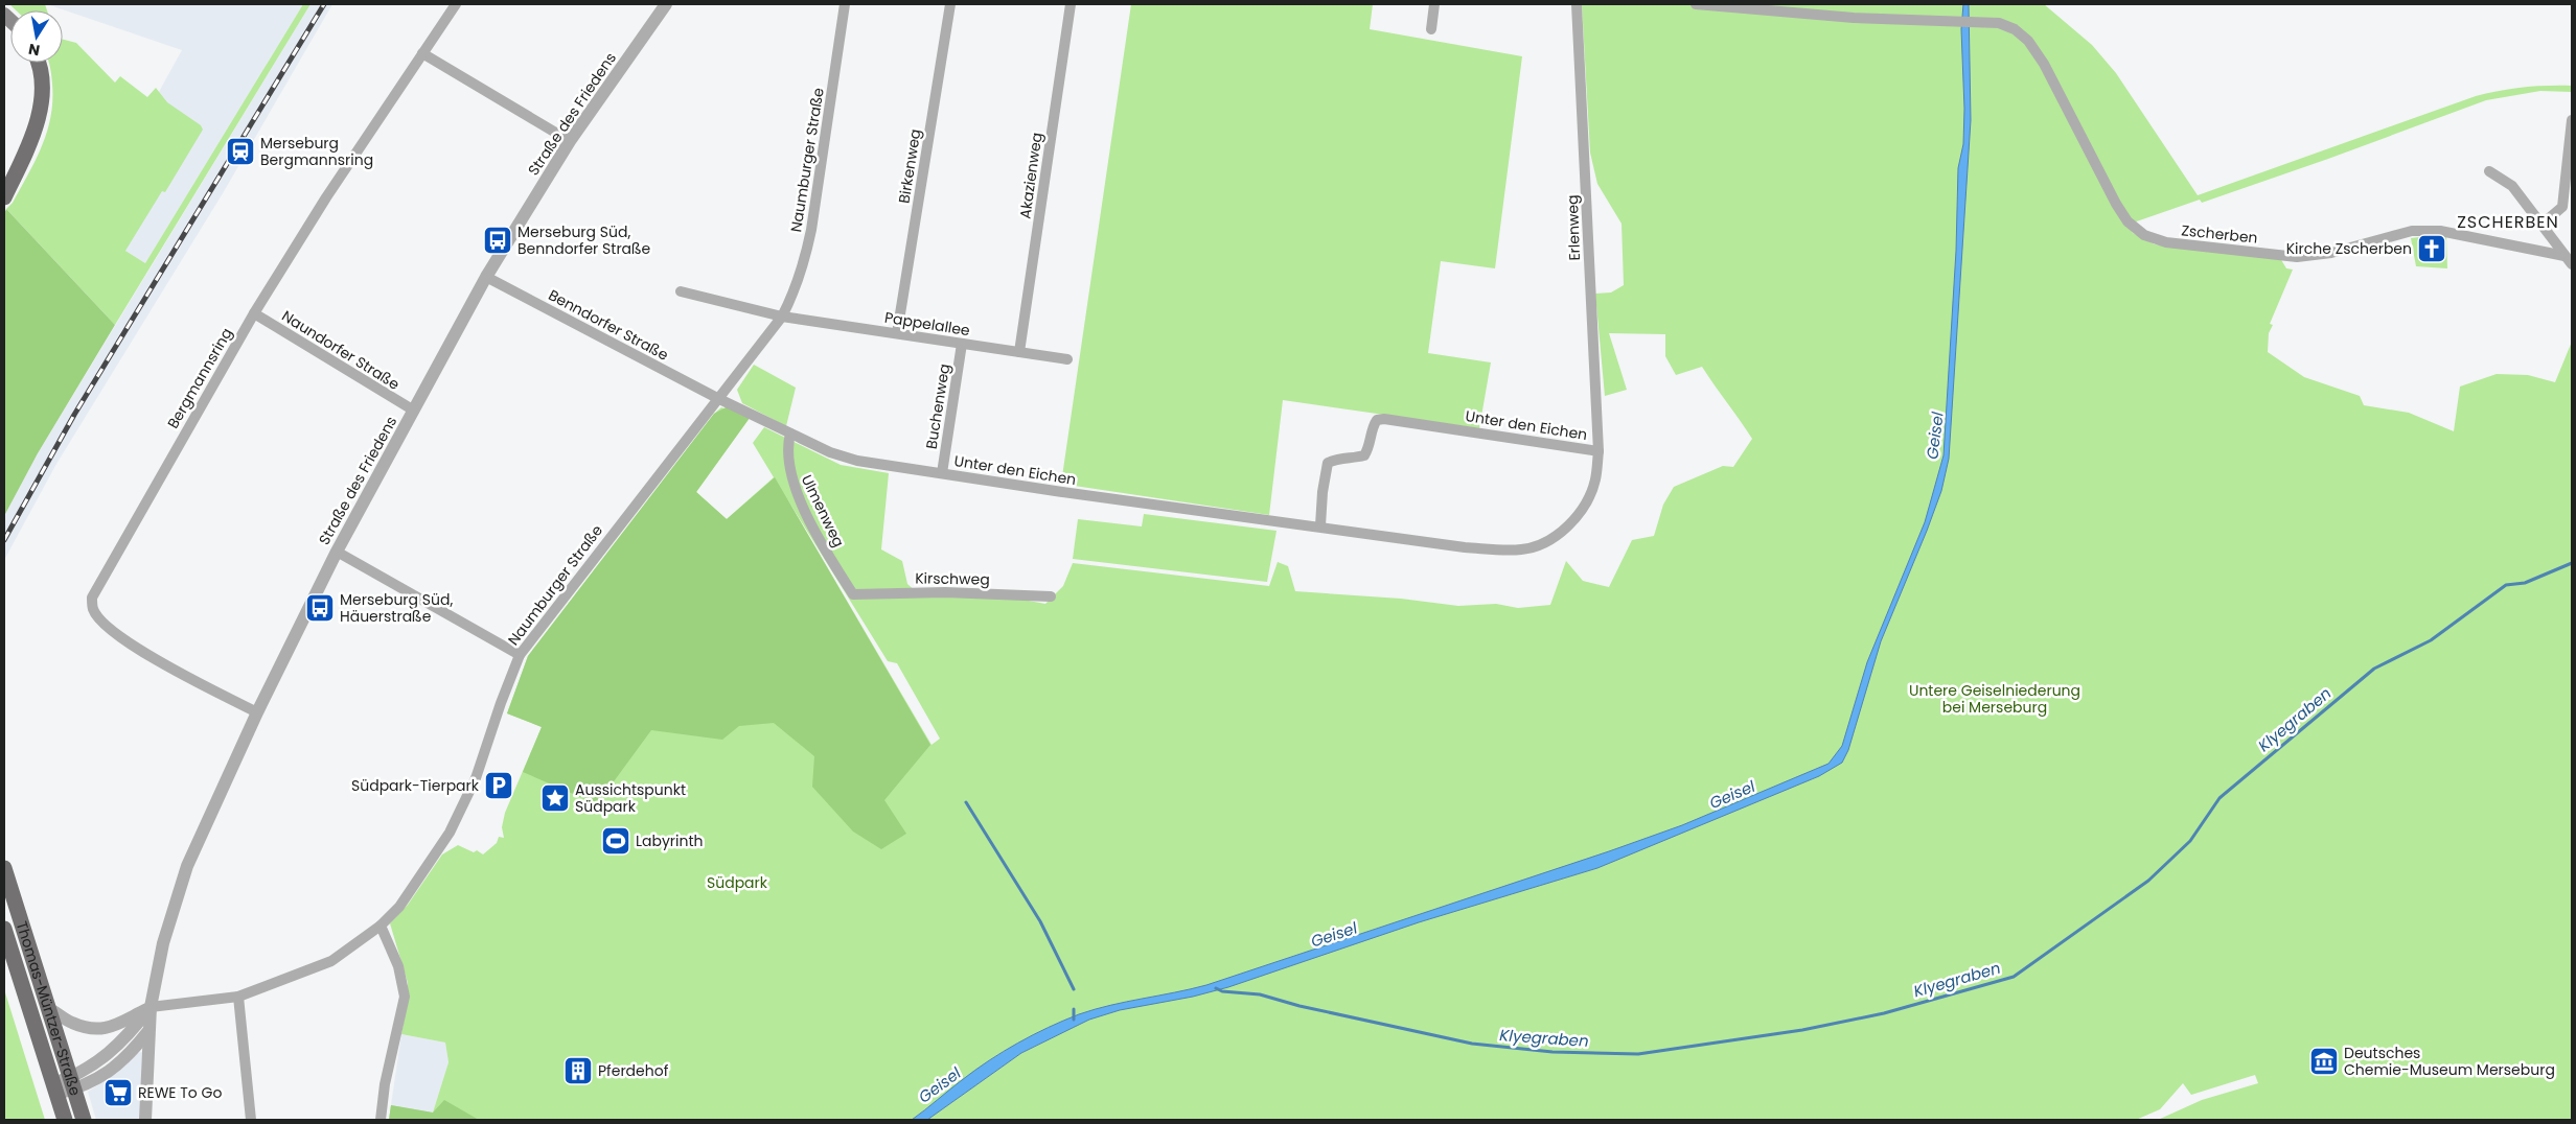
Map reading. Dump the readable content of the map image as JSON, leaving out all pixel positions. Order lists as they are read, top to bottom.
{
  "streets": {
    "main road": ["Thomas-Müntzer-Straße"],
    "street": [
      "Straße des Friedens",
      "Naumburger Straße",
      "Birkenweg",
      "Akazienweg",
      "Erlenweg",
      "Zscherben",
      "Pappelallee",
      "Benndorfer Straße",
      "Naundorfer Straße",
      "Bergmannsring",
      "Buchenweg",
      "Unter den Eichen",
      "Ulmenweg",
      "Kirschweg"
    ]
  },
  "crossings": [
    ["Straße des Friedens", "Naumburger Straße"],
    ["Straße des Friedens", "Benndorfer Straße"],
    ["Straße des Friedens", "Naundorfer Straße"],
    ["Straße des Friedens", "Bergmannsring"],
    ["Straße des Friedens", "Thomas-Müntzer-Straße"],
    ["Naumburger Straße", "Pappelallee"],
    ["Naumburger Straße", "Benndorfer Straße"],
    ["Naumburger Straße", "Unter den Eichen"],
    ["Birkenweg", "Pappelallee"],
    ["Akazienweg", "Pappelallee"],
    ["Erlenweg", "Unter den Eichen"],
    ["Pappelallee", "Buchenweg"],
    ["Benndorfer Straße", "Unter den Eichen"],
    ["Naundorfer Straße", "Bergmannsring"],
    ["Buchenweg", "Unter den Eichen"],
    ["Unter den Eichen", "Ulmenweg"],
    ["Ulmenweg", "Kirschweg"]
  ],
  "districts": ["ZSCHERBEN"],
  "water": ["Geisel", "Klyegraben"],
  "parks": ["Untere Geiselniederung bei Merseburg", "Südpark"],
  "places": {
    "station": ["Merseburg Bergmannsring"],
    "bus stop": ["Merseburg Süd, Benndorfer Straße", "Merseburg Süd, Häuerstraße"],
    "church": ["Kirche Zscherben"],
    "parking": ["Südpark-Tierpark"],
    "place": ["Aussichtspunkt Südpark"],
    "sports": ["Labyrinth"],
    "museum": ["Deutsches Chemie-Museum Merseburg"],
    "building": ["Pferdehof"],
    "supermarket": ["REWE To Go"]
  },
  "north": "bottom"
}
